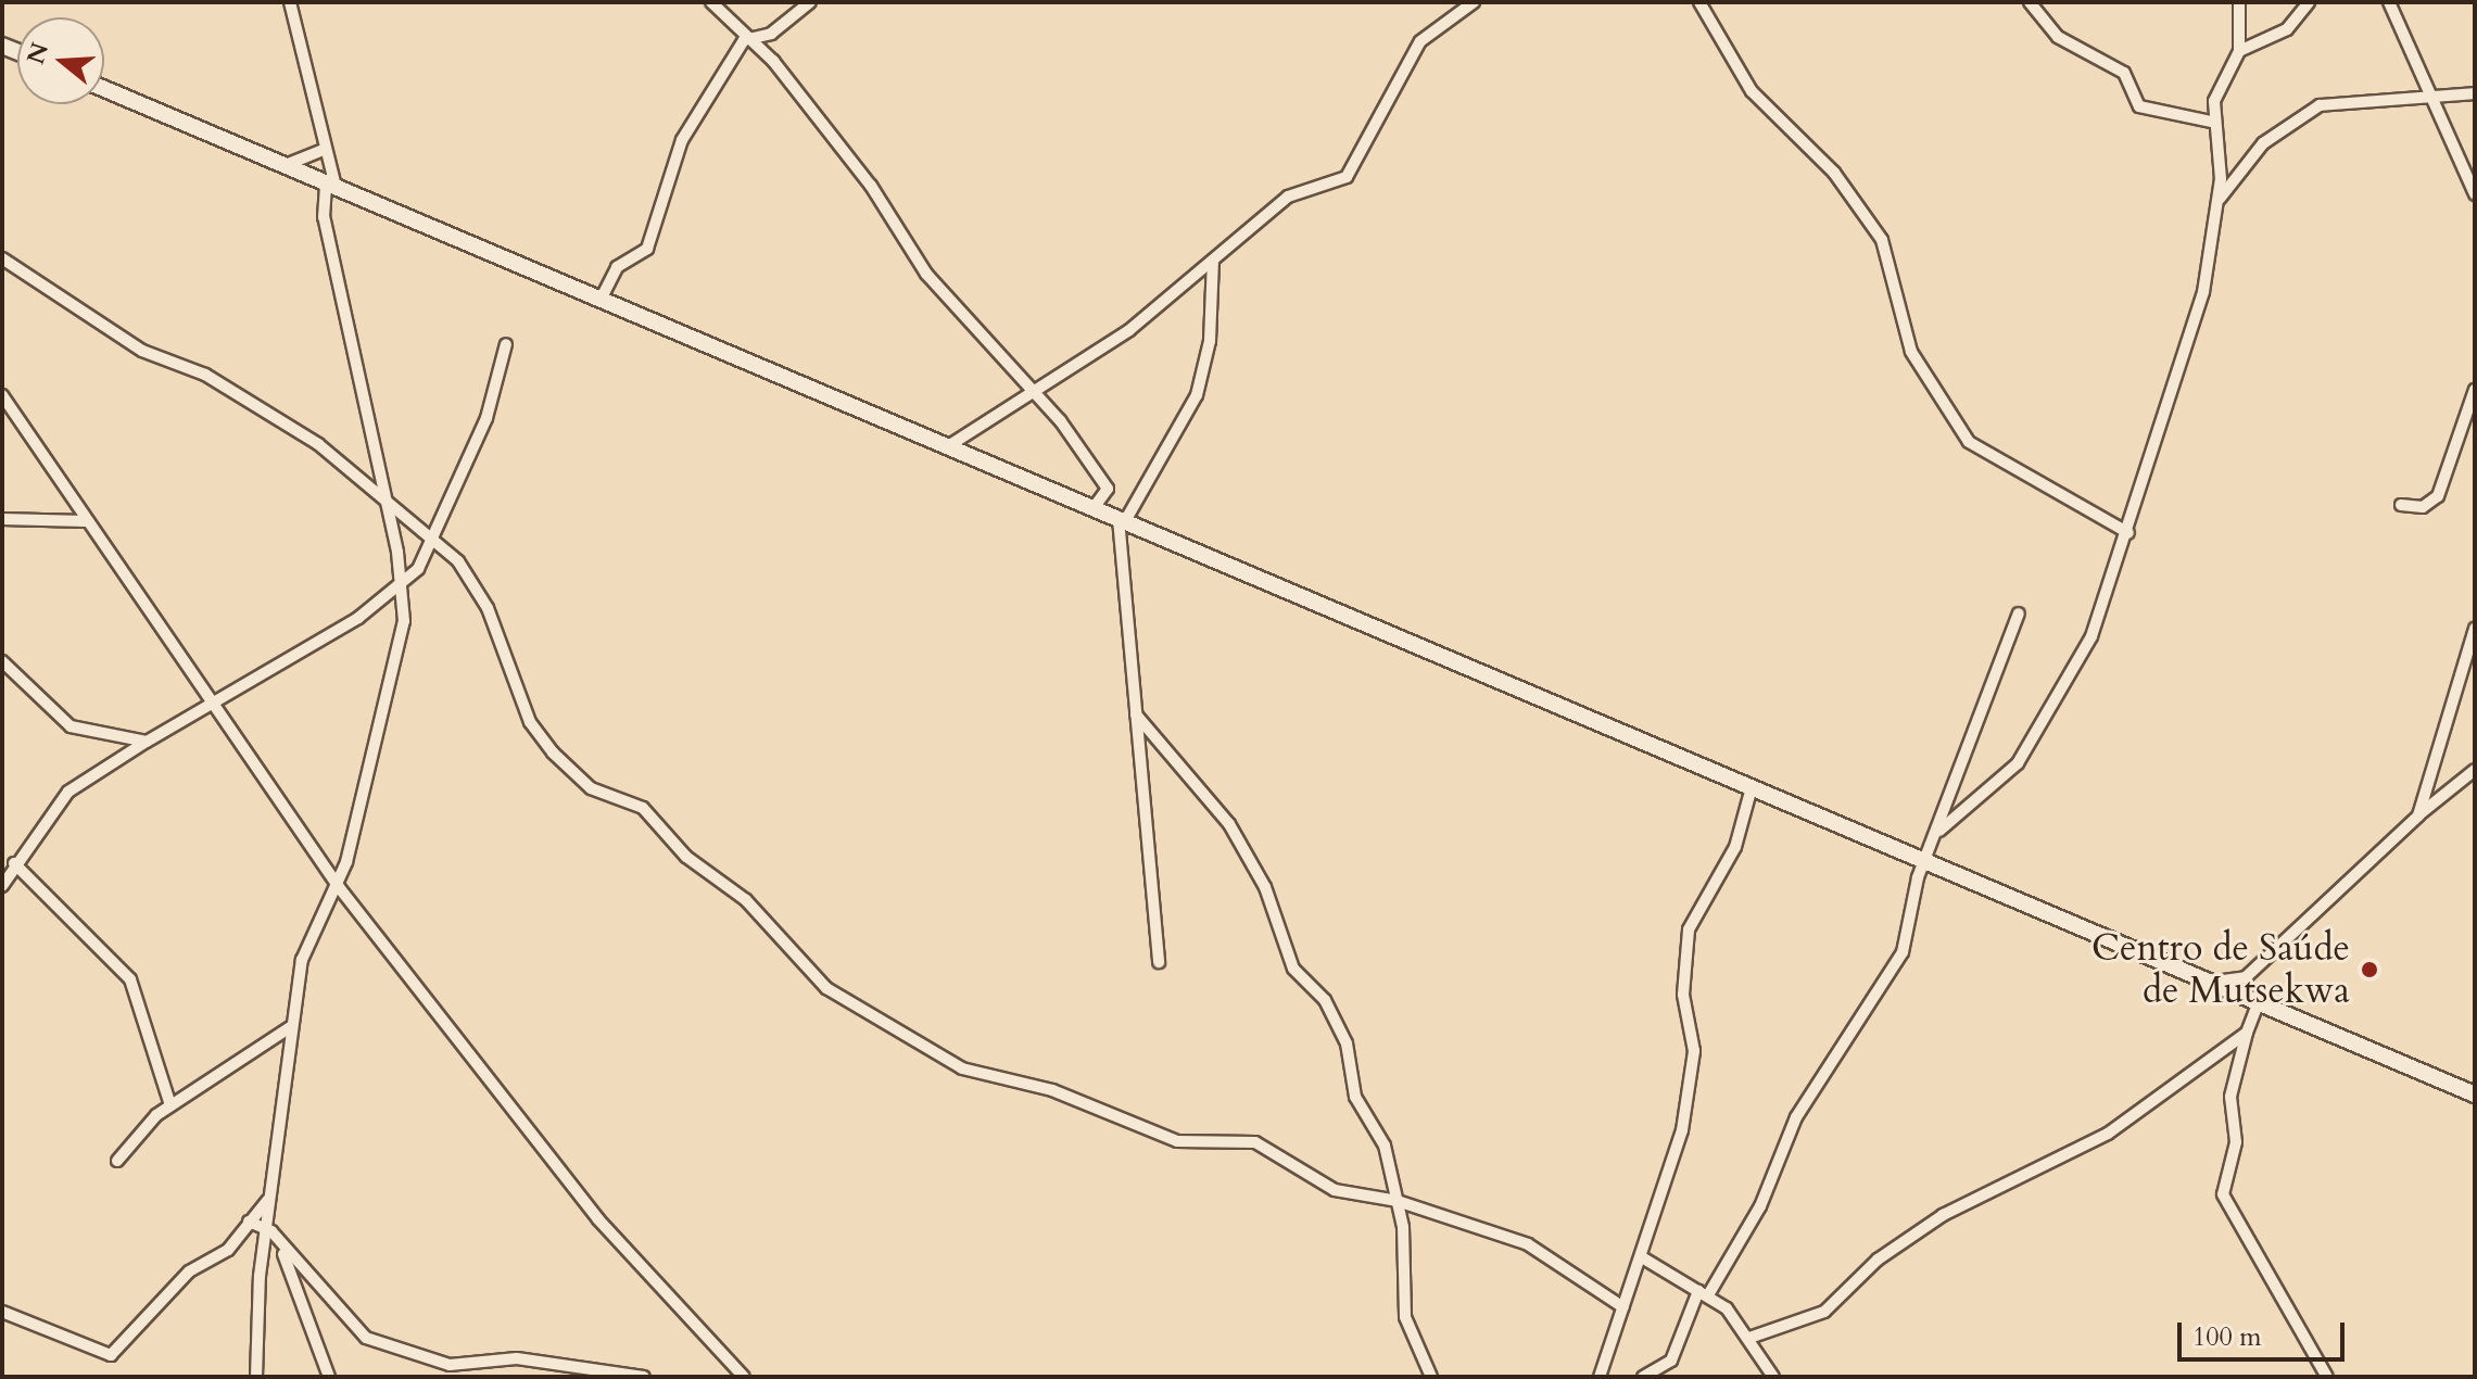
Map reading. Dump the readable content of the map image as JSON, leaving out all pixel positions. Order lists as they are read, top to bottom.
{
  "places": ["Centro de Saúde de Mutsekwa"],
  "scale_bar": "100 m",
  "north": "left"
}
